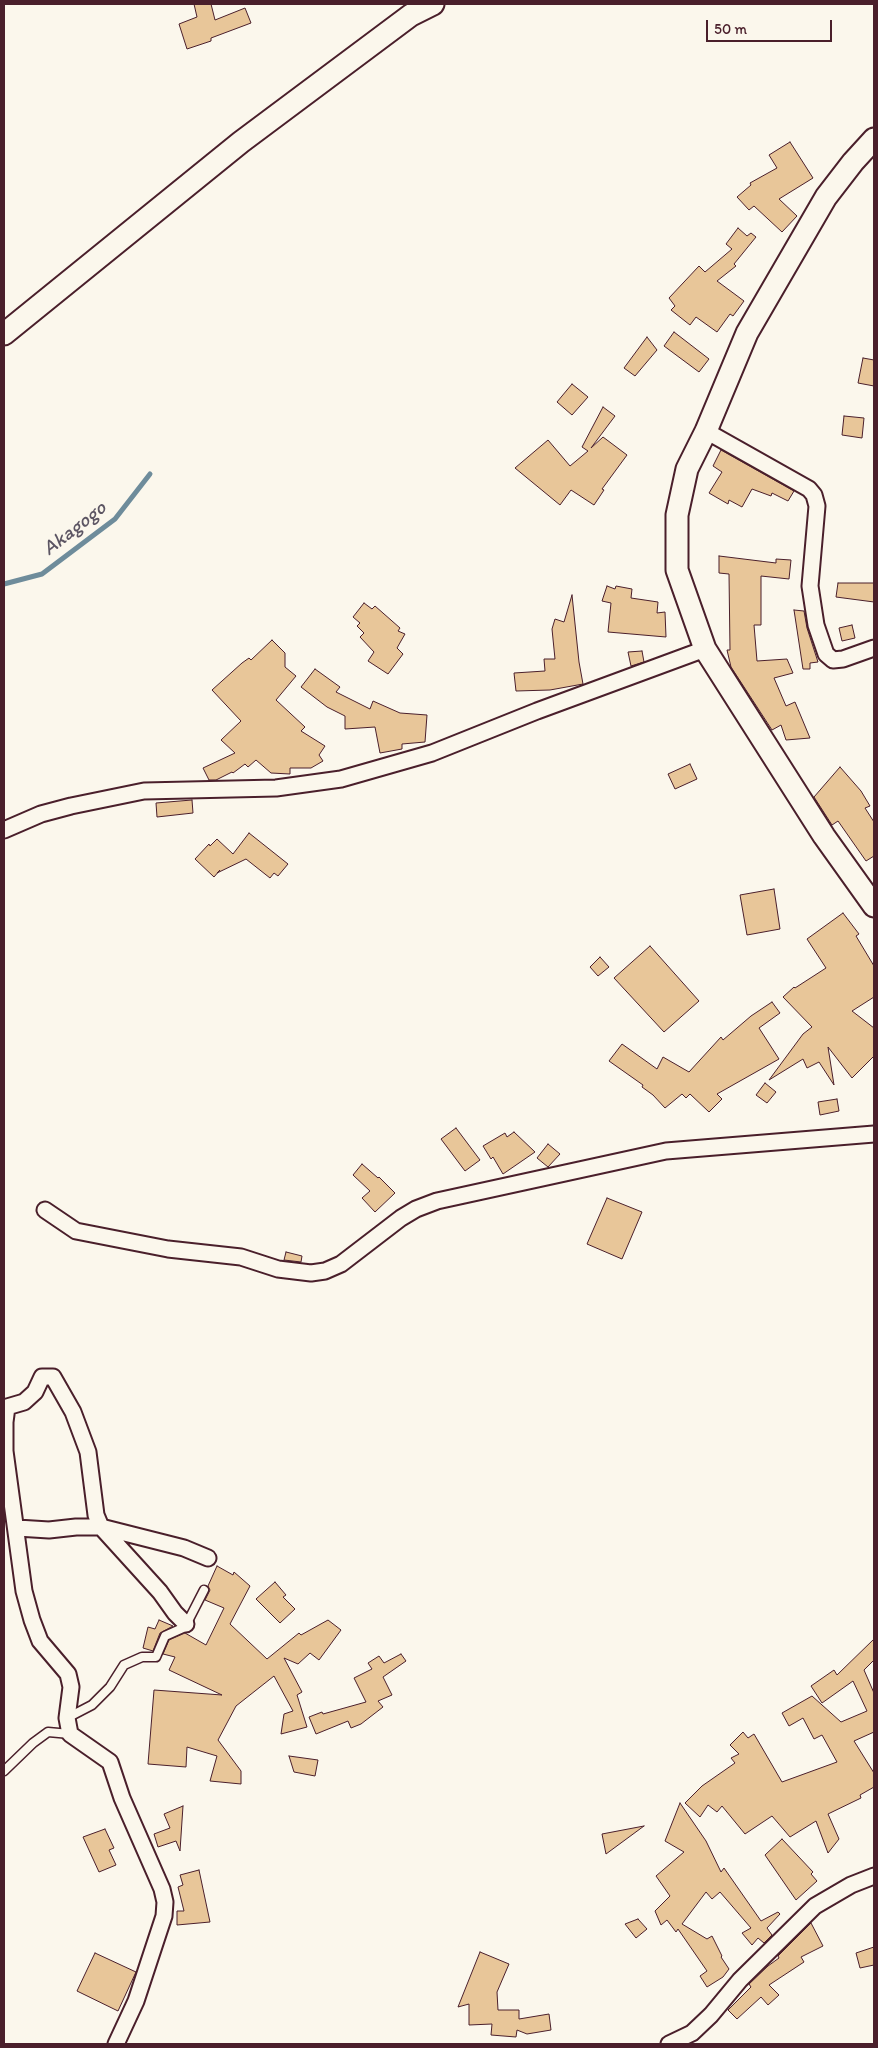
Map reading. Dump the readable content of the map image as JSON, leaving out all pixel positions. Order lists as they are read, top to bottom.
{
  "water": ["Akagogo"],
  "scale_bar": "50 m"
}
